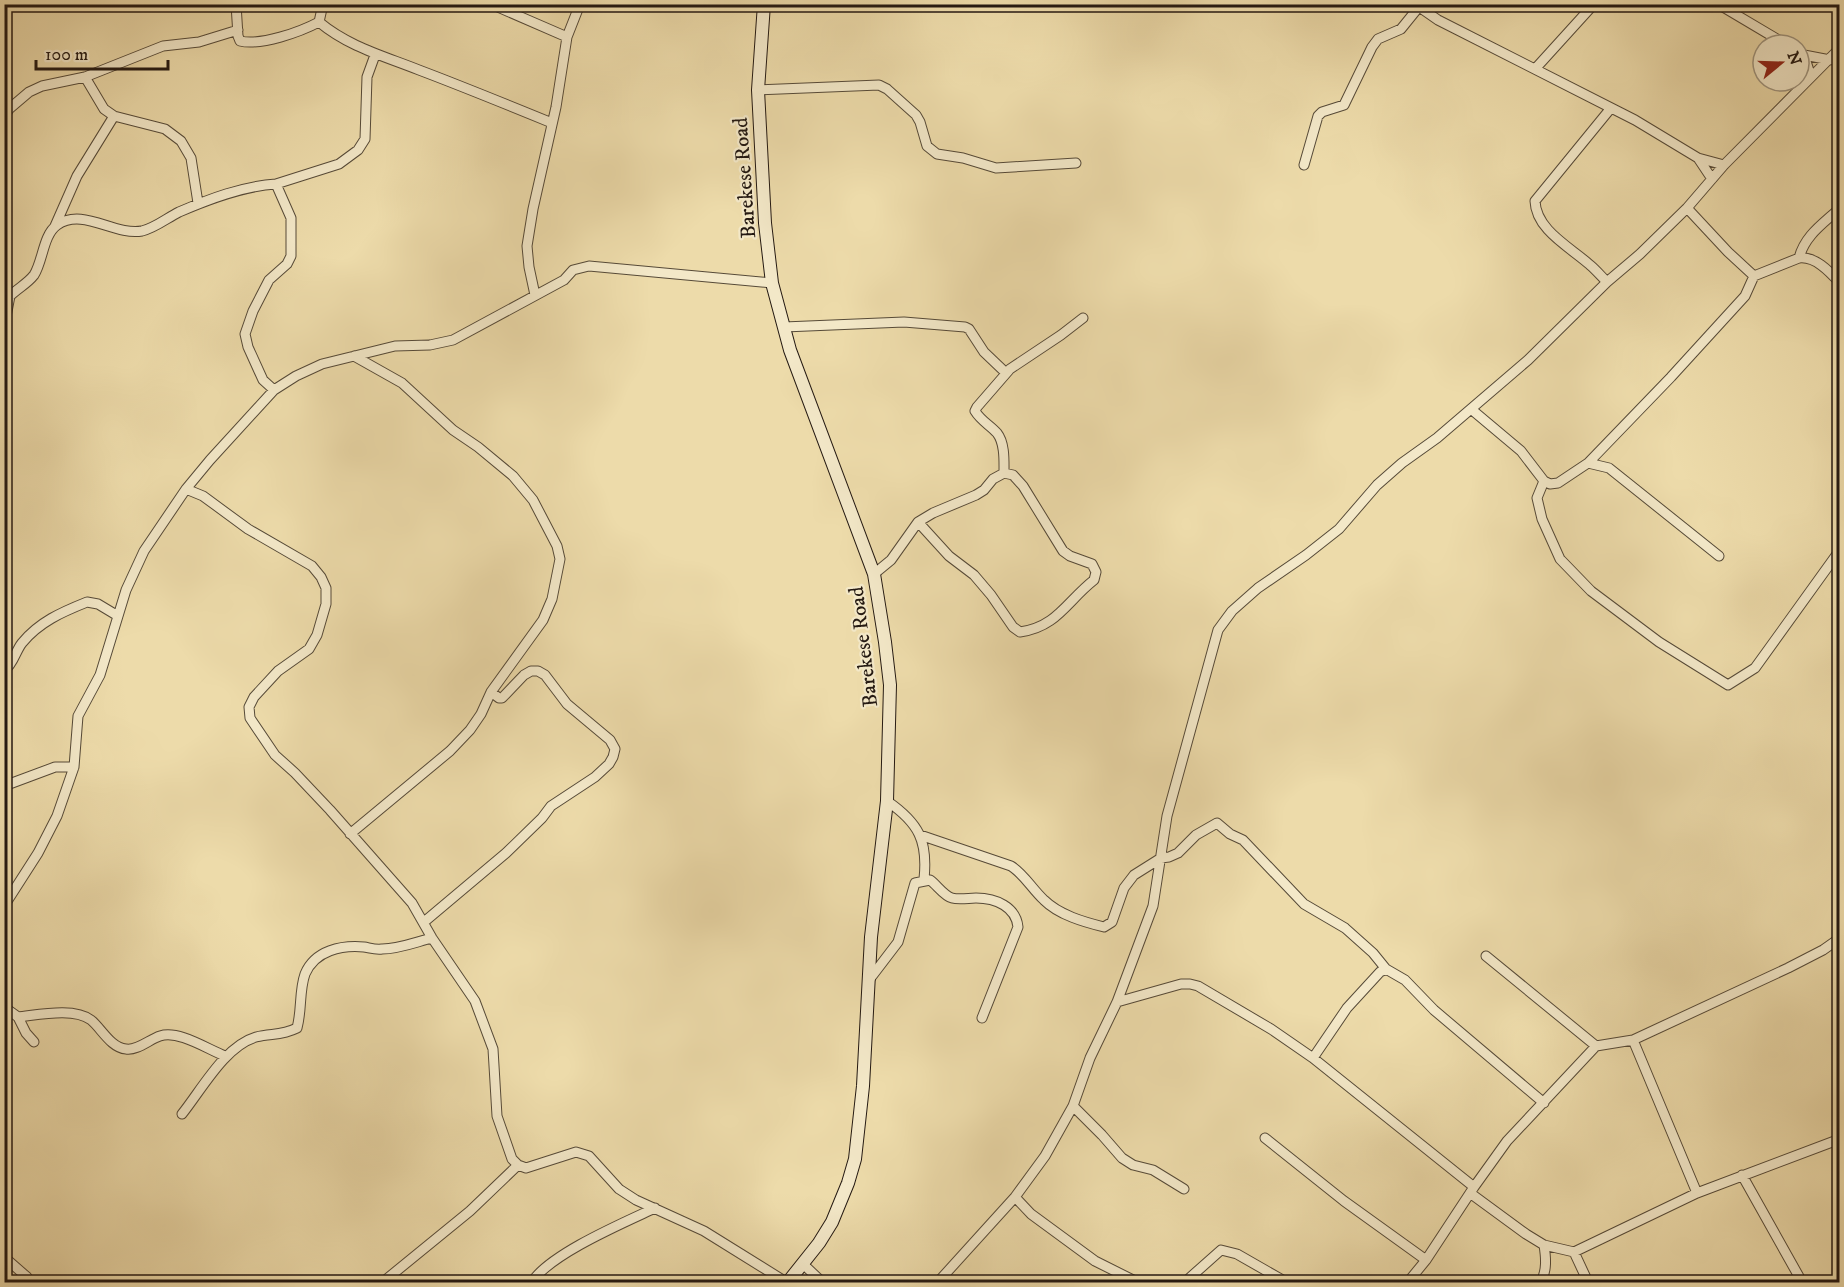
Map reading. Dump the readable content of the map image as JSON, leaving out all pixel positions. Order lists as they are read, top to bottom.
{
  "streets": {
    "main road": ["Barekese Road"]
  },
  "scale_bar": "100 m",
  "north": "right"
}
